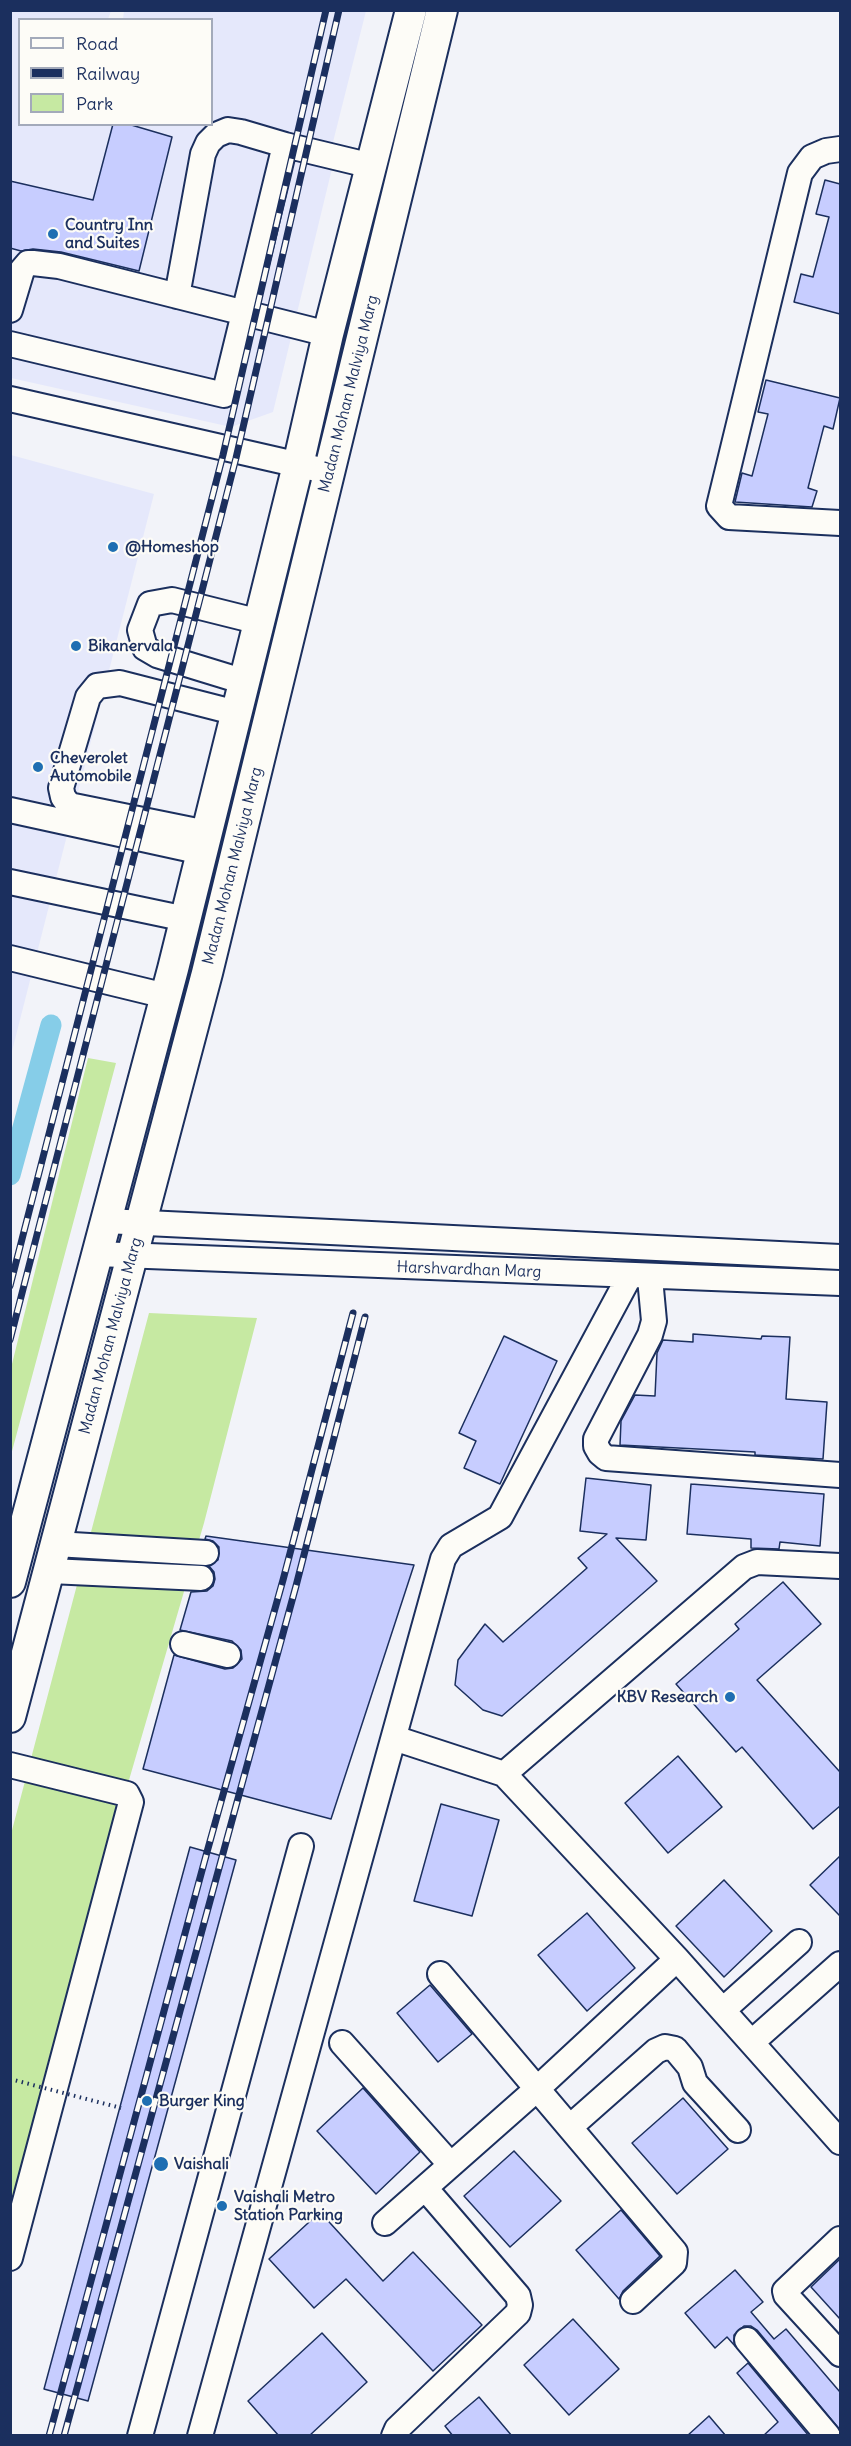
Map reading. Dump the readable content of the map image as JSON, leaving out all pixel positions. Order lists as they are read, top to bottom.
{
  "streets": {
    "main road": ["Madan Mohan Malviya Marg"],
    "street": ["Harshvardhan Marg"]
  },
  "crossings": [
    ["Madan Mohan Malviya Marg", "Harshvardhan Marg"]
  ],
  "places": [
    "Country Inn and Suites",
    "@Homeshop",
    "Bikanervala",
    "Cheverolet Automobile",
    "KBV Research",
    "Burger King",
    "Vaishali",
    "Vaishali Metro Station Parking"
  ],
  "legend": ["Road", "Railway", "Park"]
}
